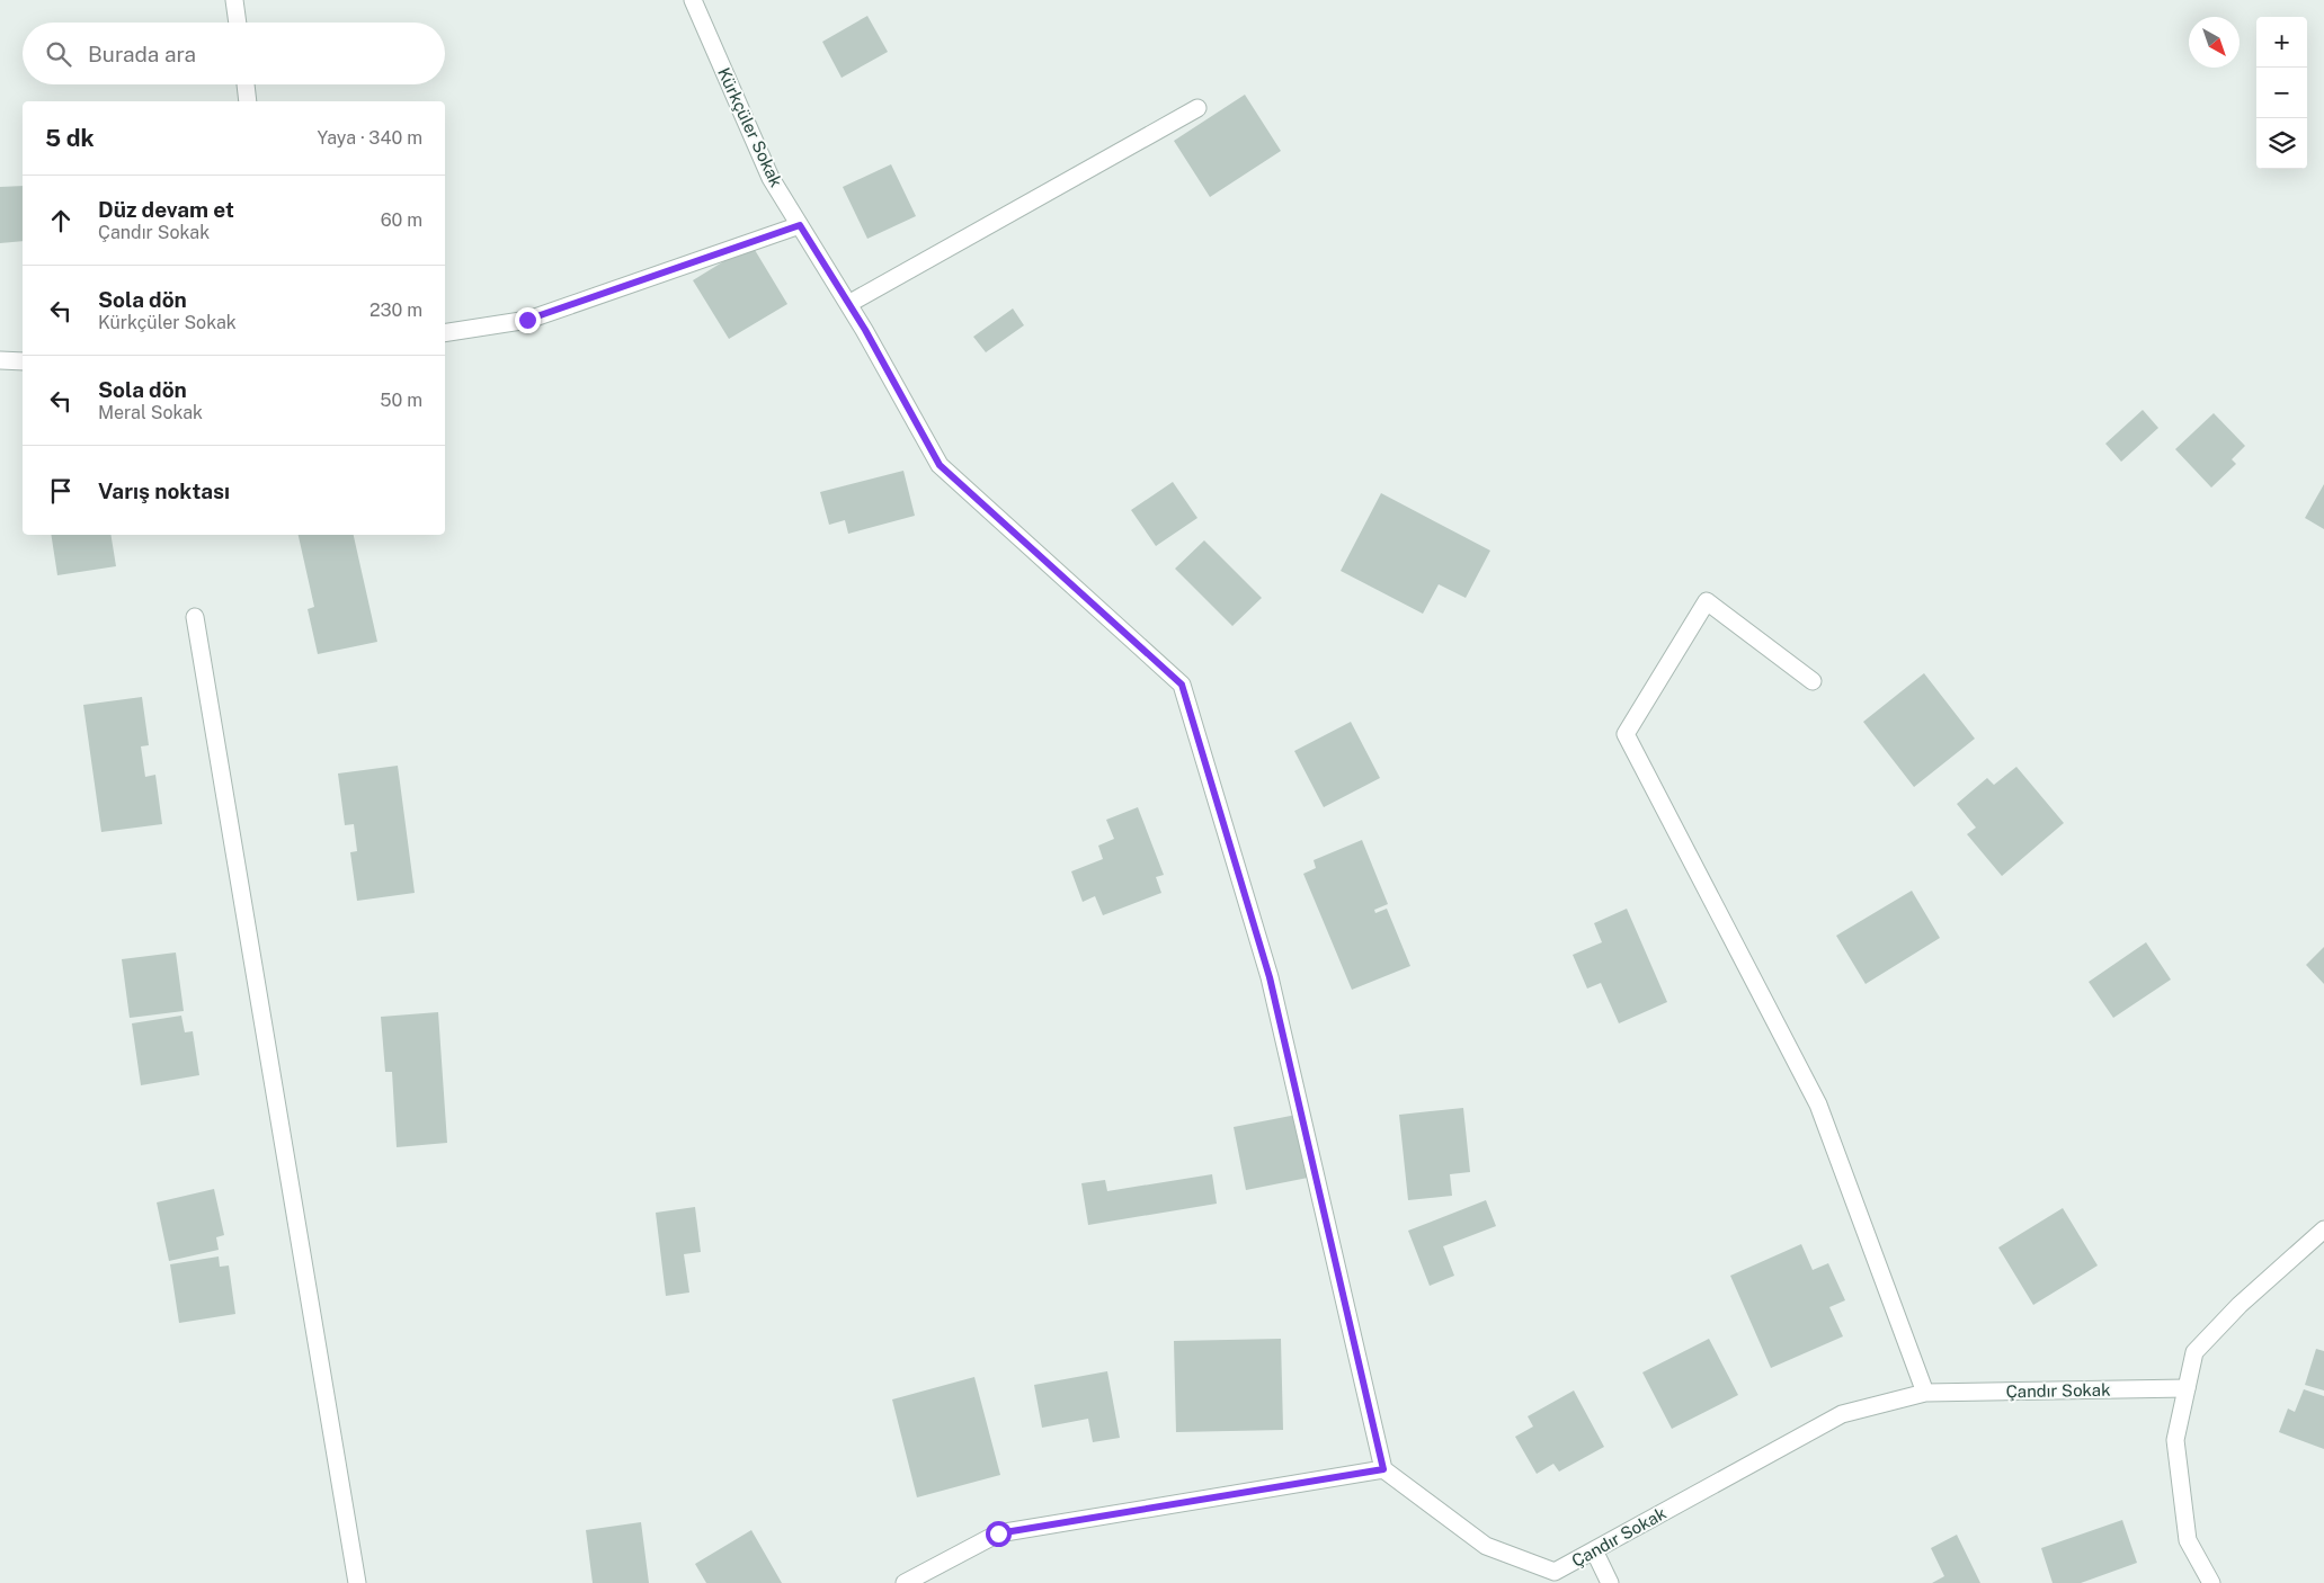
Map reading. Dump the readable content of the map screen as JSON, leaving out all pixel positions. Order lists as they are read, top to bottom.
{
  "streets": {
    "street": ["Kürkçüler Sokak", "Çandır Sokak"]
  },
  "crossings": [
    ["Kürkçüler Sokak", "Çandır Sokak"]
  ],
  "north": "bottom right",
  "page": {
    "map_buttons": ["+", "−"],
    "search": "Burada ara",
    "heading": ["5 dk", "Yaya · 340 m"],
    "list": [
      ["Düz devam et", "Çandır Sokak", "60 m"],
      ["Sola dön", "Kürkçüler Sokak", "230 m"],
      ["Sola dön", "Meral Sokak", "50 m"],
      "Varış noktası"
    ]
  }
}
